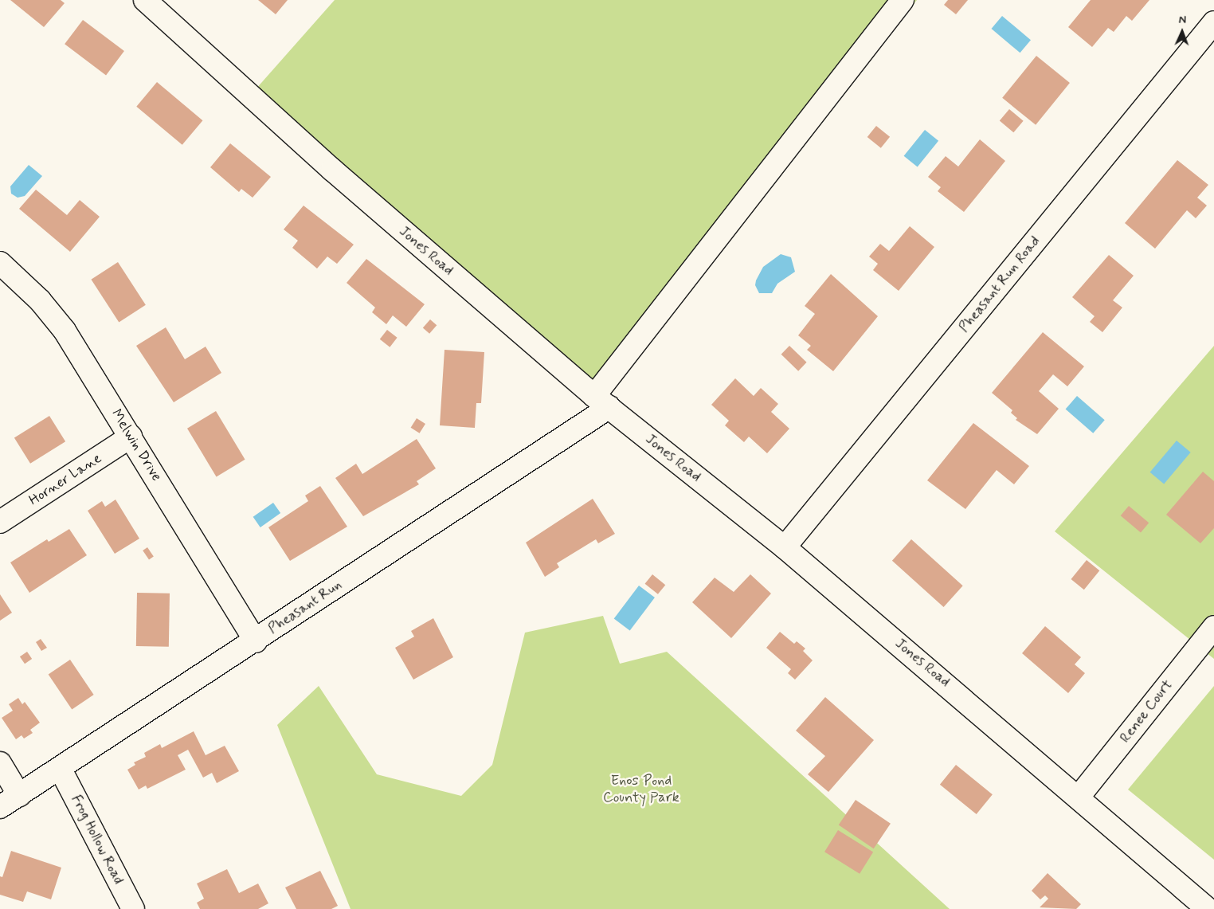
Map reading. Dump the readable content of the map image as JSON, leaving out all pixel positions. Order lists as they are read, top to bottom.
{
  "streets": {
    "street": [
      "Jones Road",
      "Pheasant Run Road",
      "Melwin Drive",
      "Horner Lane",
      "Pheasant Run",
      "Renee Court",
      "Frog Hollow Road"
    ]
  },
  "crossings": [
    ["Jones Road", "Pheasant Run Road"],
    ["Jones Road", "Pheasant Run"],
    ["Jones Road", "Renee Court"],
    ["Melwin Drive", "Horner Lane"],
    ["Melwin Drive", "Pheasant Run"],
    ["Pheasant Run", "Frog Hollow Road"]
  ],
  "parks": ["Enos Pond County Park"],
  "north": "top"
}
